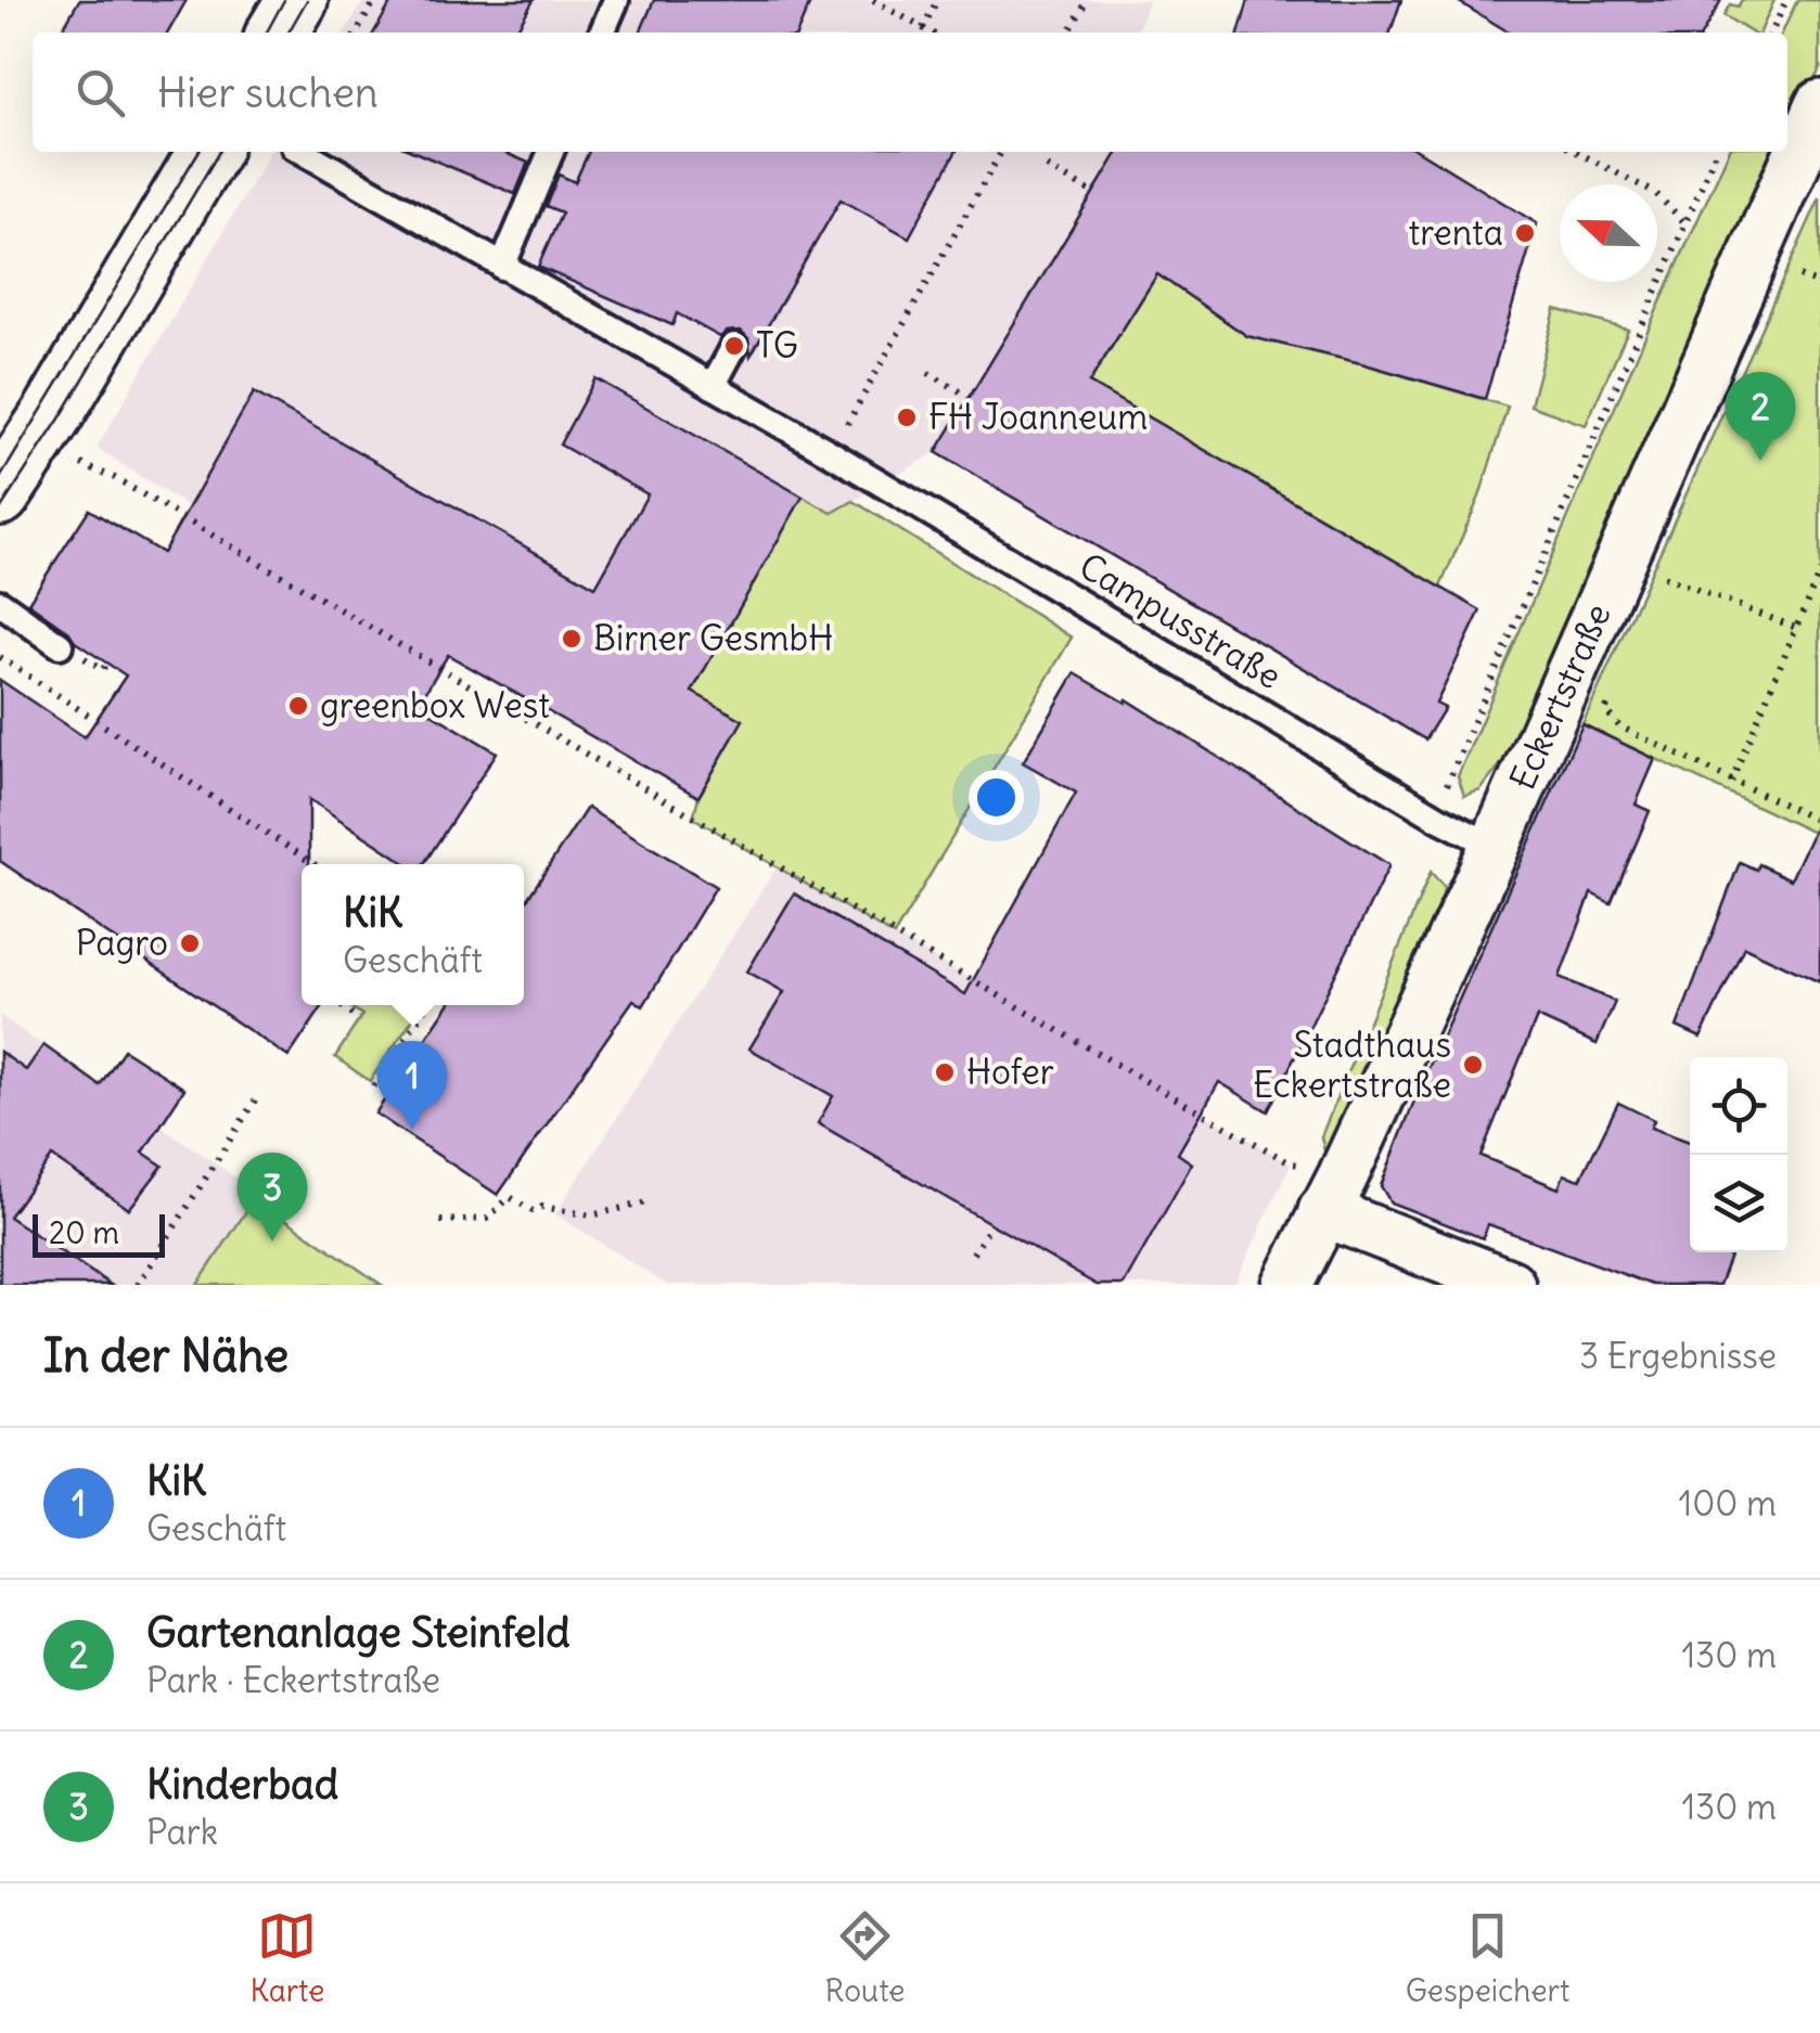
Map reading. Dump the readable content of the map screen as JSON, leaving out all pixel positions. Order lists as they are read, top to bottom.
{
  "streets": {
    "street": ["Eckertstraße"],
    "lane": ["Campusstraße"]
  },
  "crossings": [
    ["Campusstraße", "Eckertstraße"]
  ],
  "places": [
    "trenta",
    "TG",
    "FH Joanneum",
    "Birner GesmbH",
    "greenbox West",
    "Pagro",
    "Stadthaus Eckertstraße",
    "Hofer"
  ],
  "scale_bar": "20 m",
  "north": "left",
  "page": {
    "search": "Hier suchen",
    "pins": ["2", "1", "3"],
    "popup": ["KiK", "Geschäft"],
    "scale": "20 m",
    "heading": ["In der Nähe", "3 Ergebnisse"],
    "list": [
      {
        "mark": "1",
        "name": "KiK",
        "note": "Geschäft",
        "value": "100 m"
      },
      {
        "mark": "2",
        "name": "Gartenanlage Steinfeld",
        "note": "Park · Eckertstraße",
        "value": "130 m"
      },
      {
        "mark": "3",
        "name": "Kinderbad",
        "note": "Park",
        "value": "130 m"
      }
    ],
    "nav": ["Karte", "Route", "Gespeichert"]
  }
}
